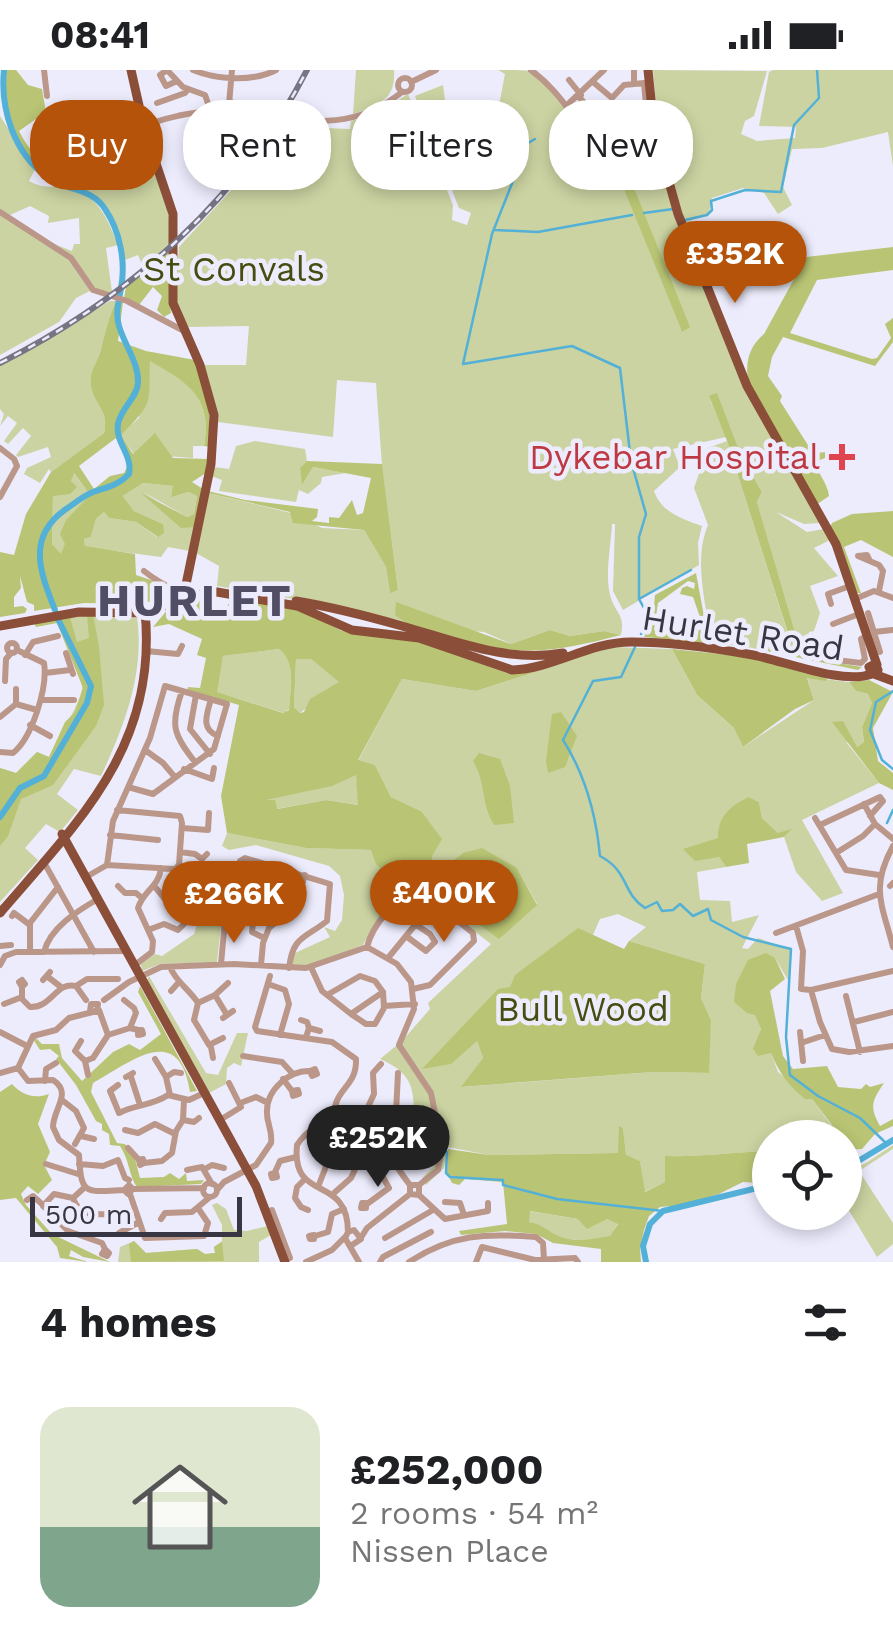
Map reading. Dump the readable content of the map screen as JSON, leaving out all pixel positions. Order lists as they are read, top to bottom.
{
  "streets": {
    "main road": ["Hurlet Road"]
  },
  "districts": ["HURLET"],
  "parks": ["St Convals", "Bull Wood"],
  "places": {
    "health": ["Dykebar Hospital"]
  },
  "scale_bar": "500 m",
  "page": {
    "status": "08:41",
    "chip": [
      "Buy",
      "Rent",
      "Filters",
      "New"
    ],
    "price": [
      "£352K",
      "£400K",
      "£266K",
      "£252K"
    ],
    "scale": "500 m",
    "heading": "4 homes",
    "list": [
      {
        "name": "£252,000",
        "note": "2 rooms · 54 m² · Nissen Place"
      }
    ]
  }
}
